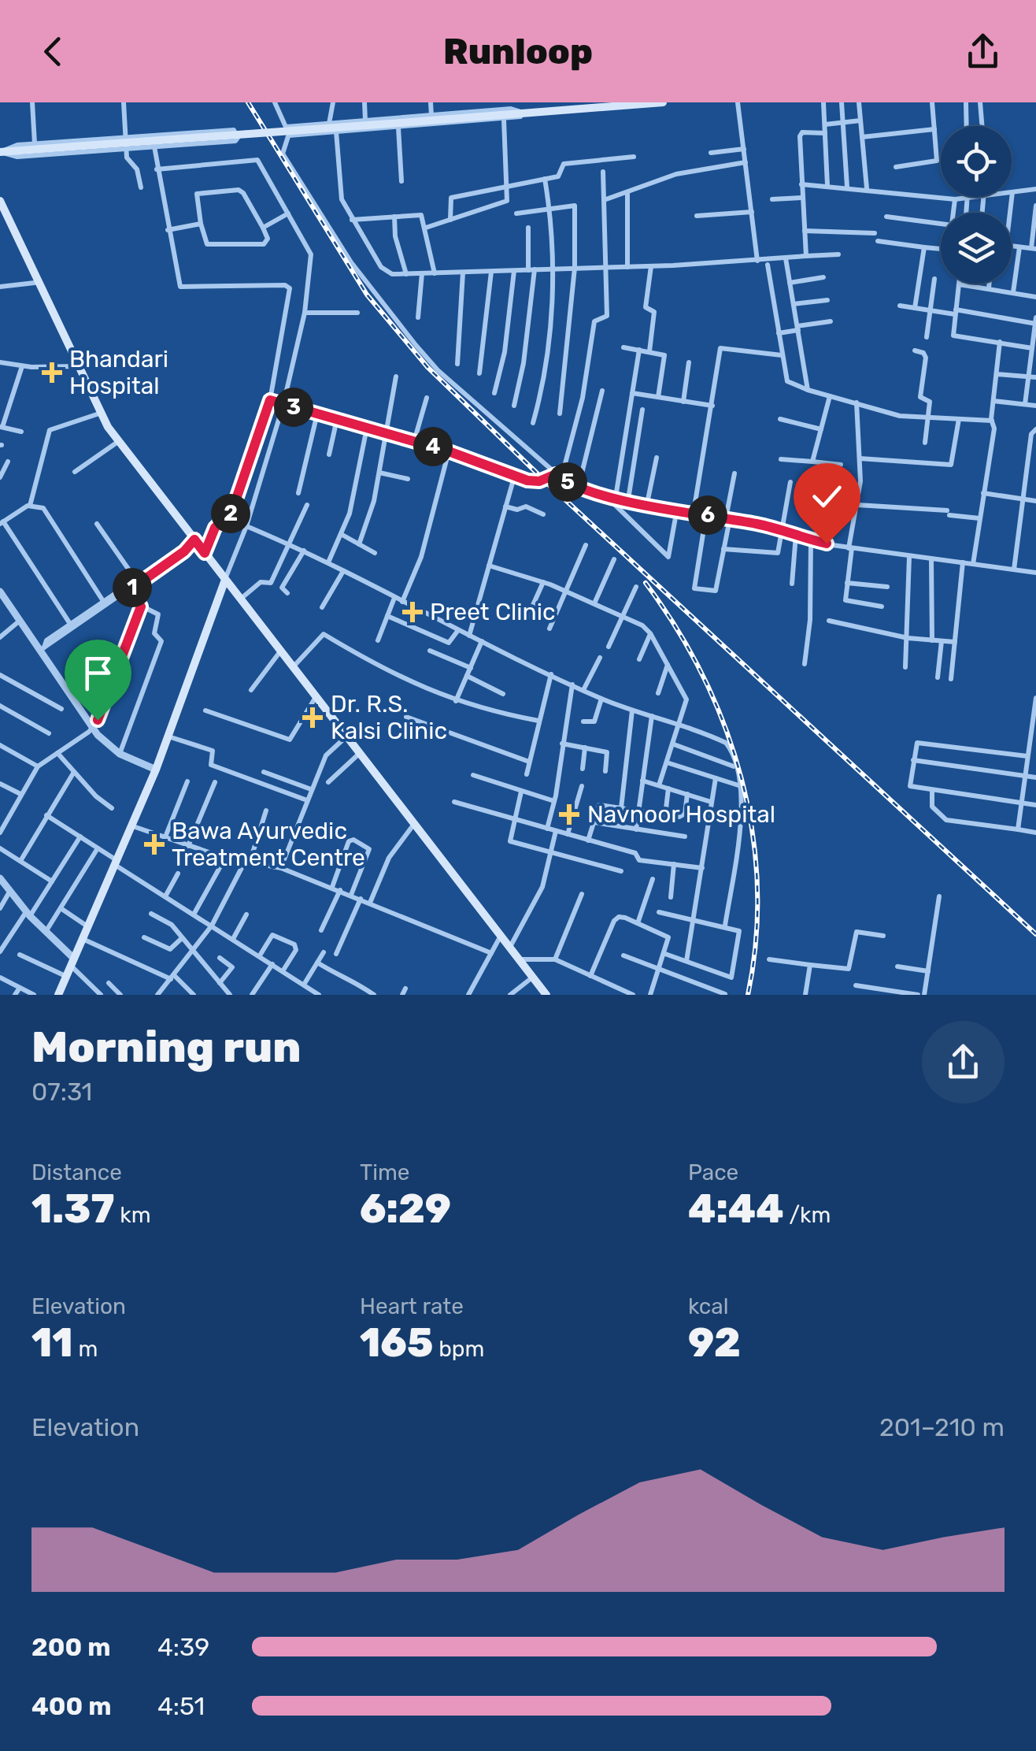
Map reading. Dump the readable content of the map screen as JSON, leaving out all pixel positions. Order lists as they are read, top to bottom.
{
  "places": {
    "health": [
      "Bhandari Hospital",
      "Preet Clinic",
      "Dr. R.S. Kalsi Clinic",
      "Navnoor Hospital",
      "Bawa Ayurvedic Treatment Centre"
    ]
  },
  "page": {
    "header": "Runloop",
    "pins": [
      "3",
      "4",
      "5",
      "2",
      "6",
      "1"
    ],
    "heading": ["Morning run", "07:31"],
    "stats": [
      ["Distance", "1.37 km"],
      ["Time", "6:29"],
      ["Pace", "4:44 /km"],
      ["Elevation", "11 m"],
      ["Heart rate", "165 bpm"],
      ["kcal", "92"]
    ],
    "chart": ["Elevation", "201–210 m"],
    "list": [
      {
        "name": "200 m",
        "note": "4:39"
      },
      {
        "name": "400 m",
        "note": "4:51"
      }
    ]
  }
}
